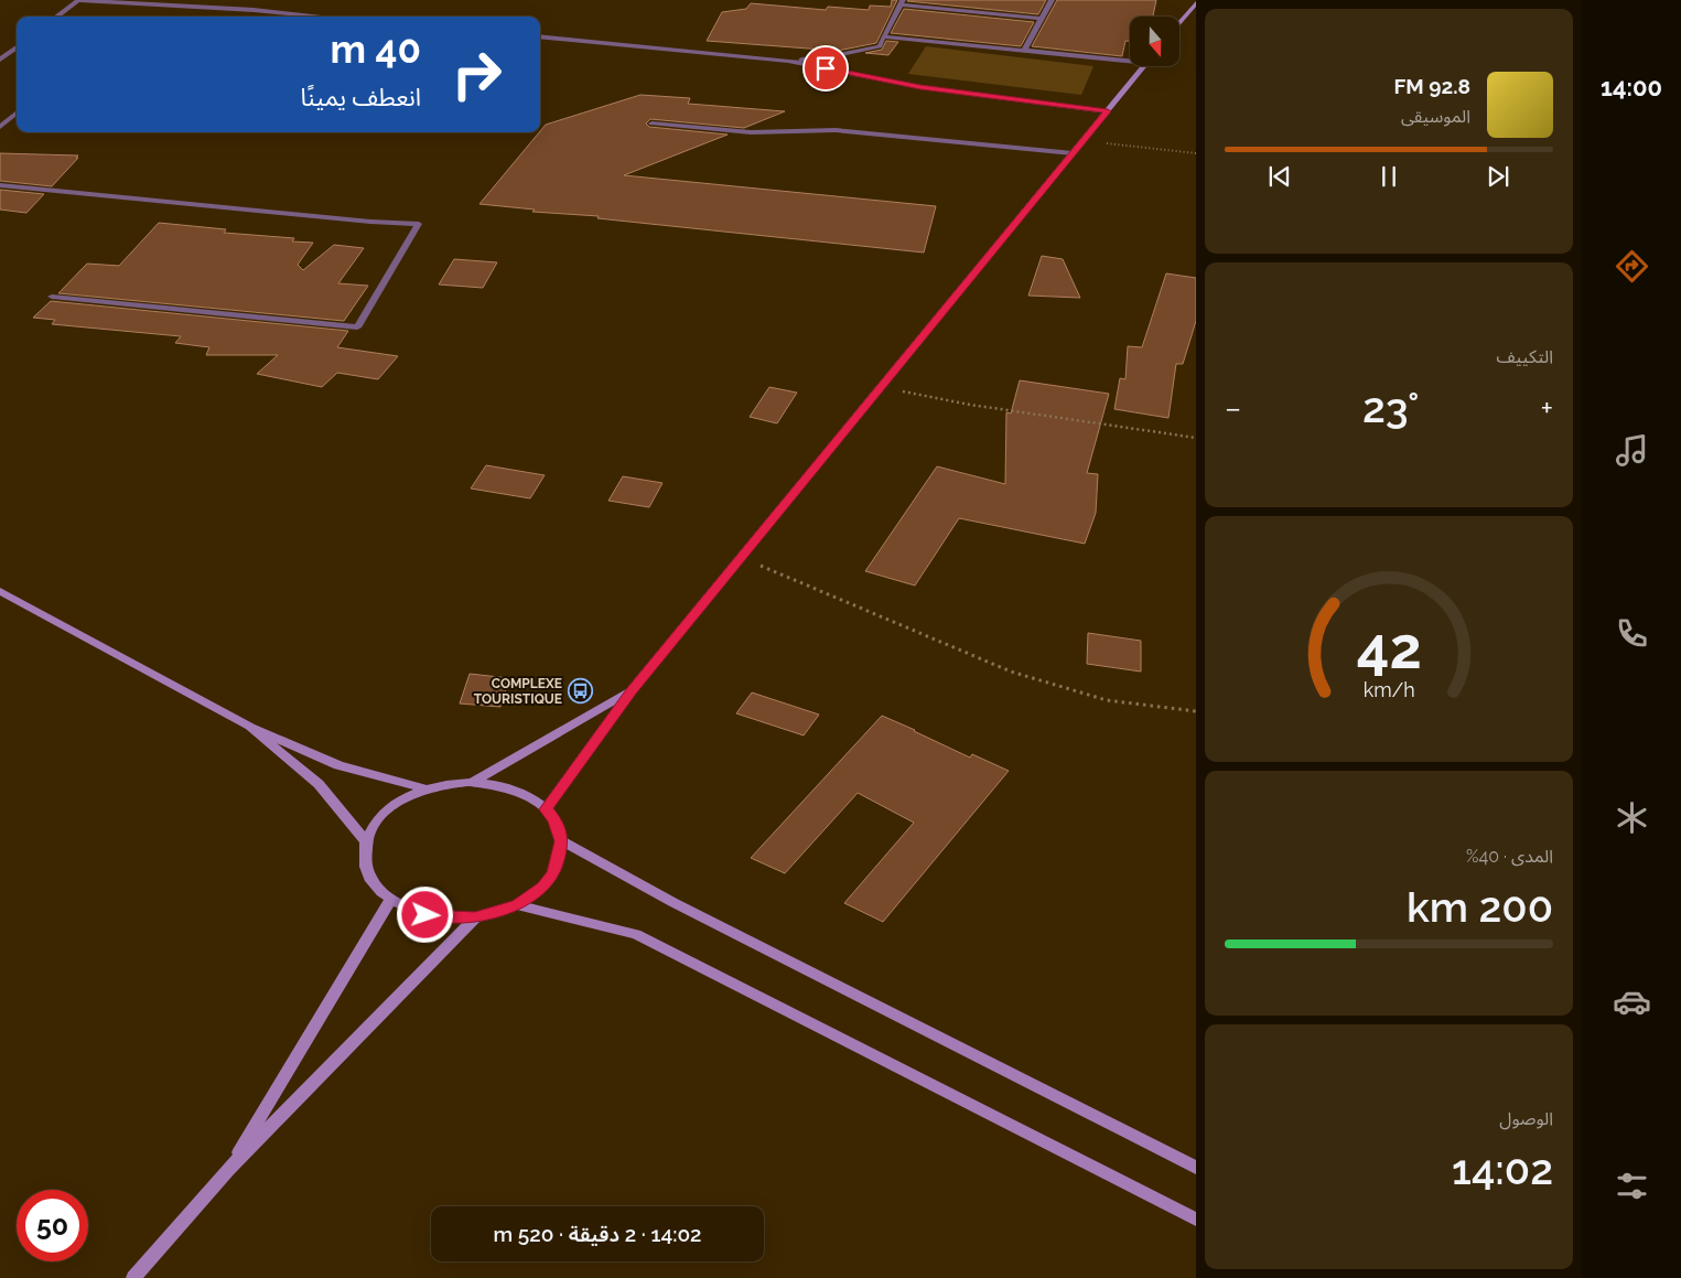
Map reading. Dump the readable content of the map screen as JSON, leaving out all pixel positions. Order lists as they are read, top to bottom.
{
  "places": {
    "bus stop": ["COMPLEXE TOURISTIQUE"]
  },
  "north": "bottom",
  "page": {
    "tabs": "14:00",
    "turn": ["40 m", "انعطف يمينًا"],
    "song": ["92.8 FM", "الموسيقى"],
    "tile": [
      "التكييف",
      ["المدى · 40%", "200 km"],
      ["الوصول", "14:02"]
    ],
    "heat": ["−", "23°", "+"],
    "limit": "50",
    "trip": "14:02 · 2 دقيقة · 520 m",
    "gauge": ["42", "km/h"]
  }
}
